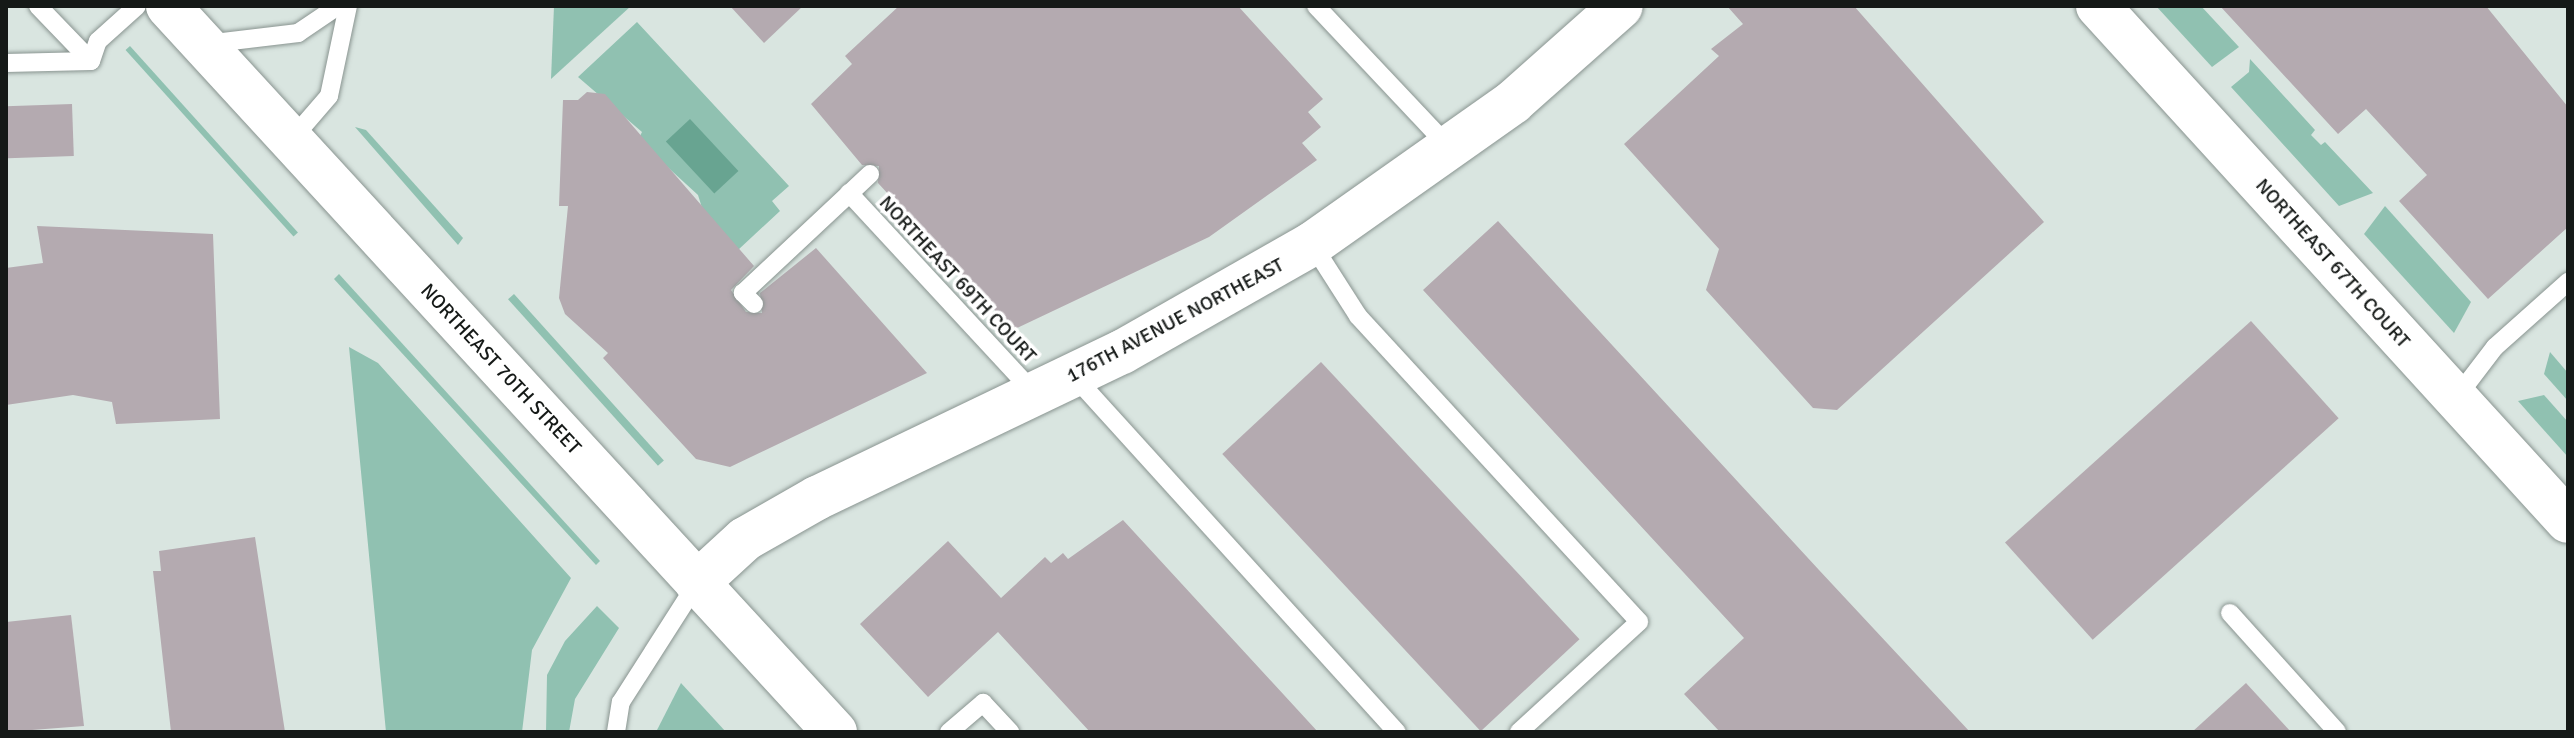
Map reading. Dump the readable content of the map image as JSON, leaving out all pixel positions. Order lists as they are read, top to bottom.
{
  "streets": {
    "street": ["NORTHEAST 67TH COURT", "176TH AVENUE NORTHEAST", "NORTHEAST 70TH STREET"],
    "lane": ["NORTHEAST 69TH COURT"]
  },
  "crossings": [
    ["NORTHEAST 69TH COURT", "176TH AVENUE NORTHEAST"],
    ["176TH AVENUE NORTHEAST", "NORTHEAST 70TH STREET"]
  ]
}
